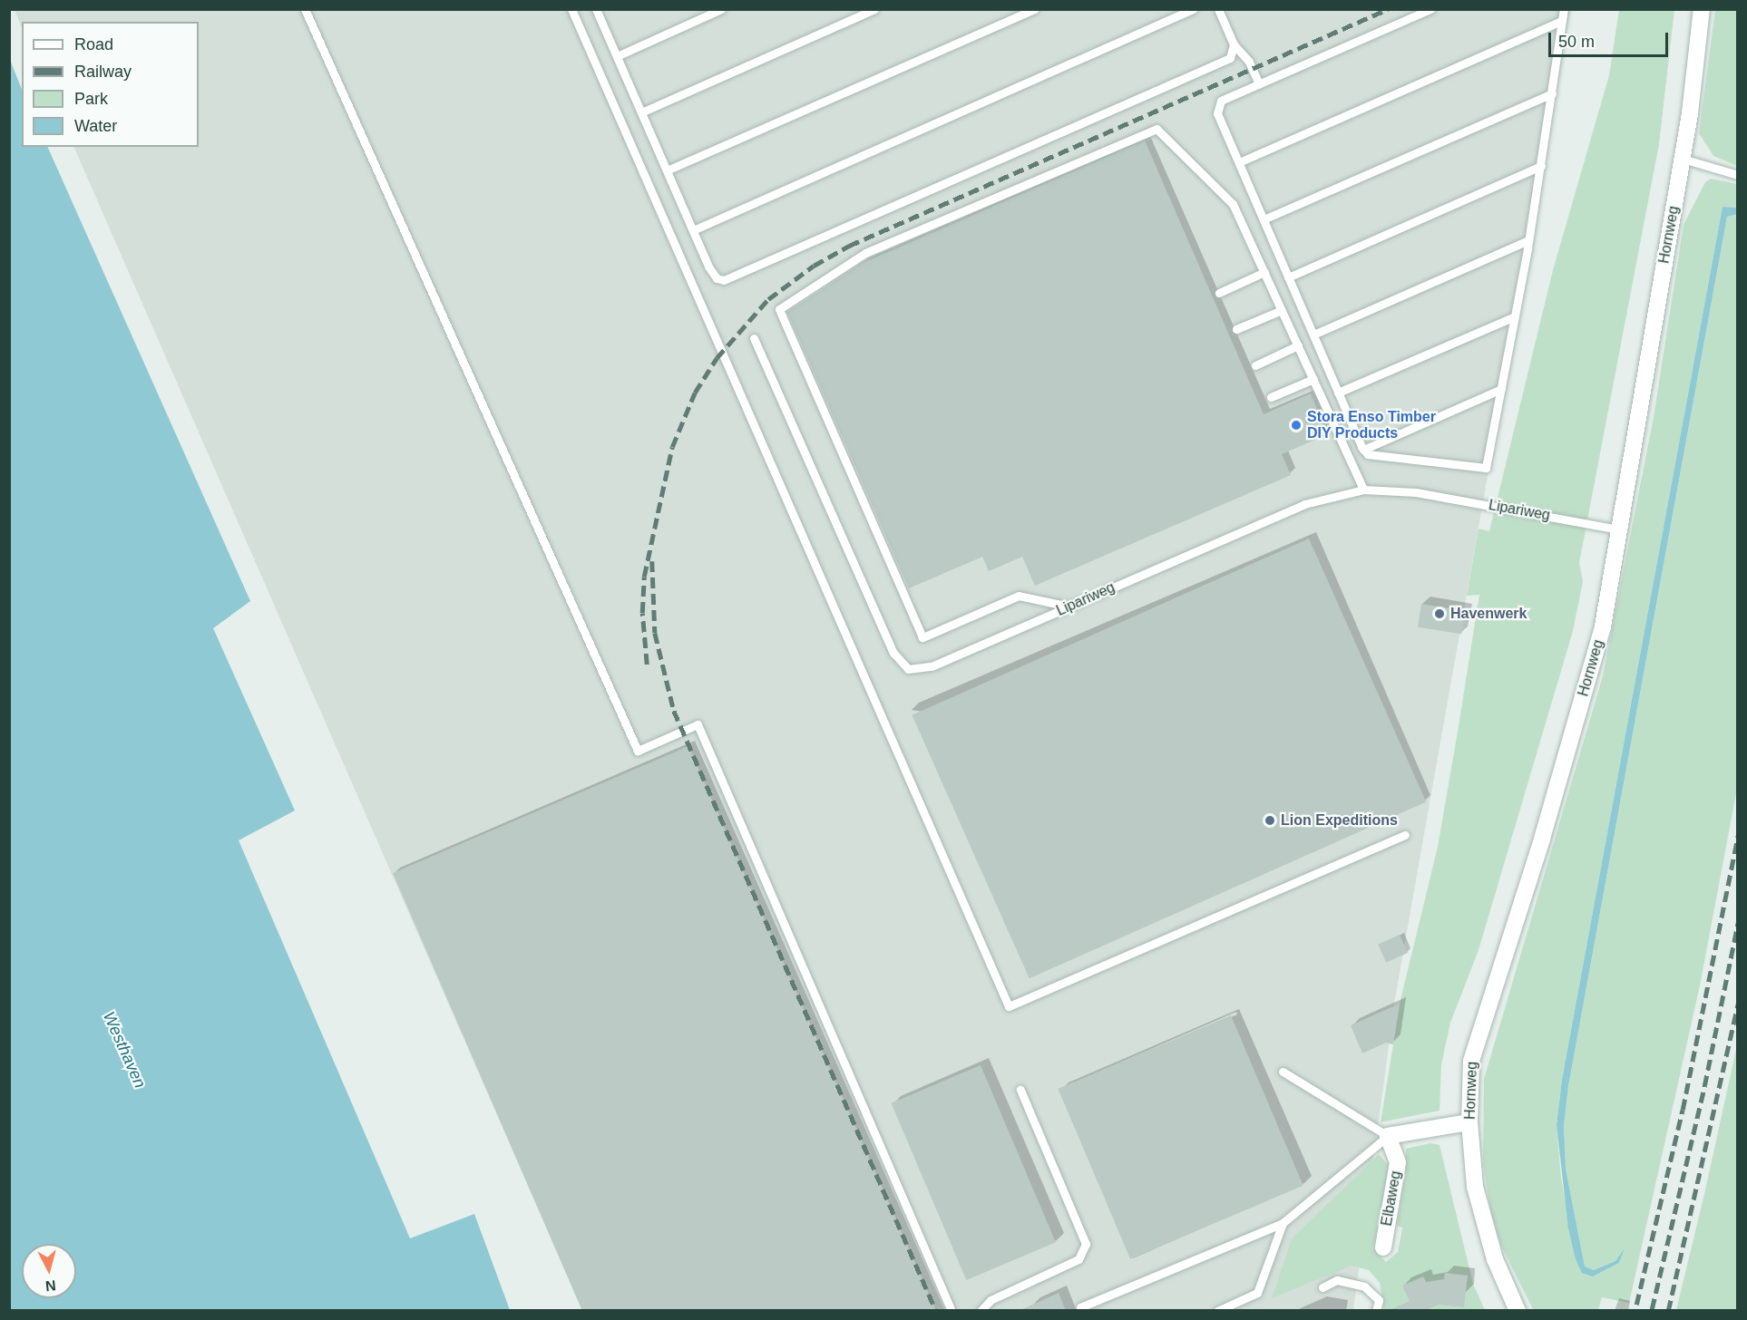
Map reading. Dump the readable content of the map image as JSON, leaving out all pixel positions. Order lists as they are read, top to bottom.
{
  "streets": {
    "street": ["Hornweg", "Elbaweg"],
    "lane": ["Lipariweg"]
  },
  "crossings": [
    ["Hornweg", "Lipariweg"]
  ],
  "water": ["Westhaven"],
  "places": ["Stora Enso Timber DIY Products", "Havenwerk", "Lion Expeditions"],
  "legend": [
    "Road",
    "Railway",
    "Park",
    "Water"
  ],
  "scale_bar": "50 m",
  "north": "bottom"
}
